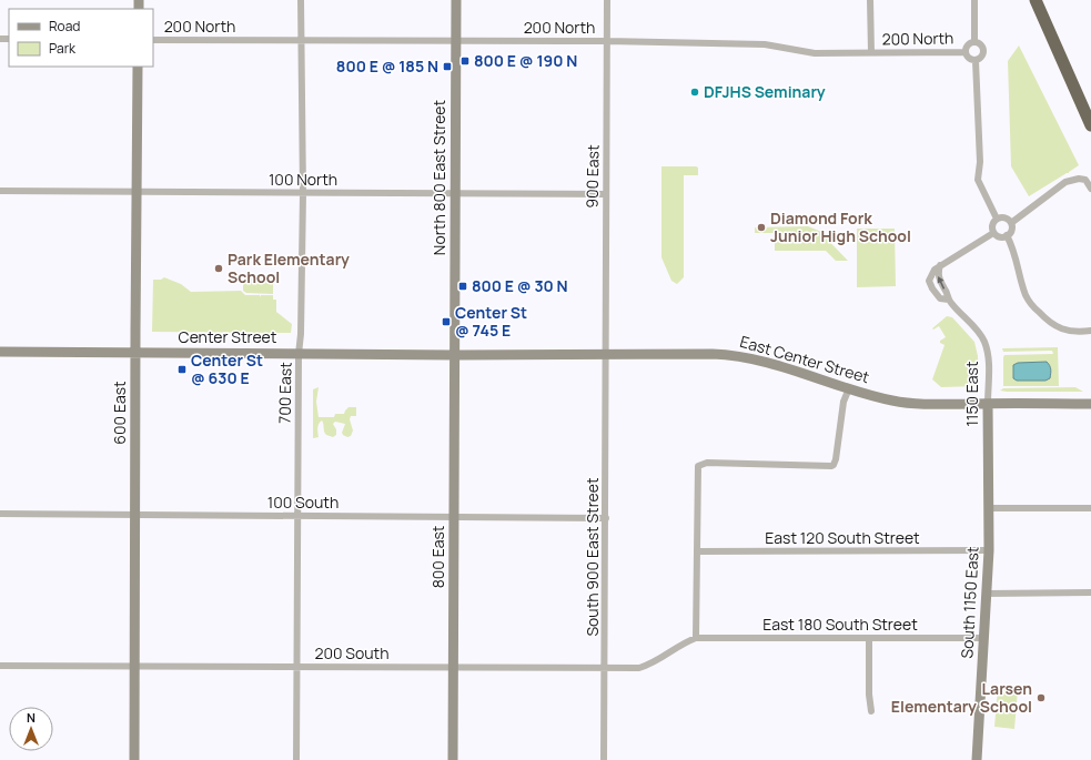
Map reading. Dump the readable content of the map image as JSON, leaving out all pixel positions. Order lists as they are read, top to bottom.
{
  "streets": {
    "street": [
      "200 North",
      "900 East",
      "North 800 East Street",
      "100 North",
      "Center Street",
      "East Center Street",
      "700 East",
      "1150 East",
      "600 East",
      "100 South",
      "East 120 South Street",
      "800 East",
      "South 900 East Street",
      "South 1150 East",
      "East 180 South Street",
      "200 South"
    ]
  },
  "crossings": [
    ["200 North", "900 East"],
    ["200 North", "North 800 East Street"],
    ["200 North", "700 East"],
    ["900 East", "100 North"],
    ["900 East", "East Center Street"],
    ["900 East", "South 900 East Street"],
    ["North 800 East Street", "100 North"],
    ["North 800 East Street", "Center Street"],
    ["North 800 East Street", "East Center Street"],
    ["North 800 East Street", "800 East"],
    ["100 North", "700 East"],
    ["100 North", "600 East"],
    ["Center Street", "East Center Street"],
    ["Center Street", "700 East"],
    ["Center Street", "600 East"],
    ["Center Street", "800 East"],
    ["East Center Street", "1150 East"],
    ["East Center Street", "800 East"],
    ["East Center Street", "South 900 East Street"],
    ["700 East", "100 South"],
    ["700 East", "200 South"],
    ["1150 East", "South 1150 East"],
    ["600 East", "100 South"],
    ["600 East", "200 South"],
    ["100 South", "800 East"],
    ["100 South", "South 900 East Street"],
    ["East 120 South Street", "South 1150 East"],
    ["800 East", "200 South"],
    ["South 900 East Street", "200 South"],
    ["South 1150 East", "East 180 South Street"],
    ["East 180 South Street", "200 South"]
  ],
  "places": {
    "transit": [
      "800 E @ 190 N",
      "800 E @ 185 N",
      "800 E @ 30 N",
      "Center St @ 745 E",
      "Center St @ 630 E"
    ],
    "other": [
      "DFJHS Seminary",
      "Diamond Fork Junior High School",
      "Park Elementary School",
      "Larsen Elementary School"
    ]
  },
  "legend": ["Road", "Park"],
  "north": "top"
}
